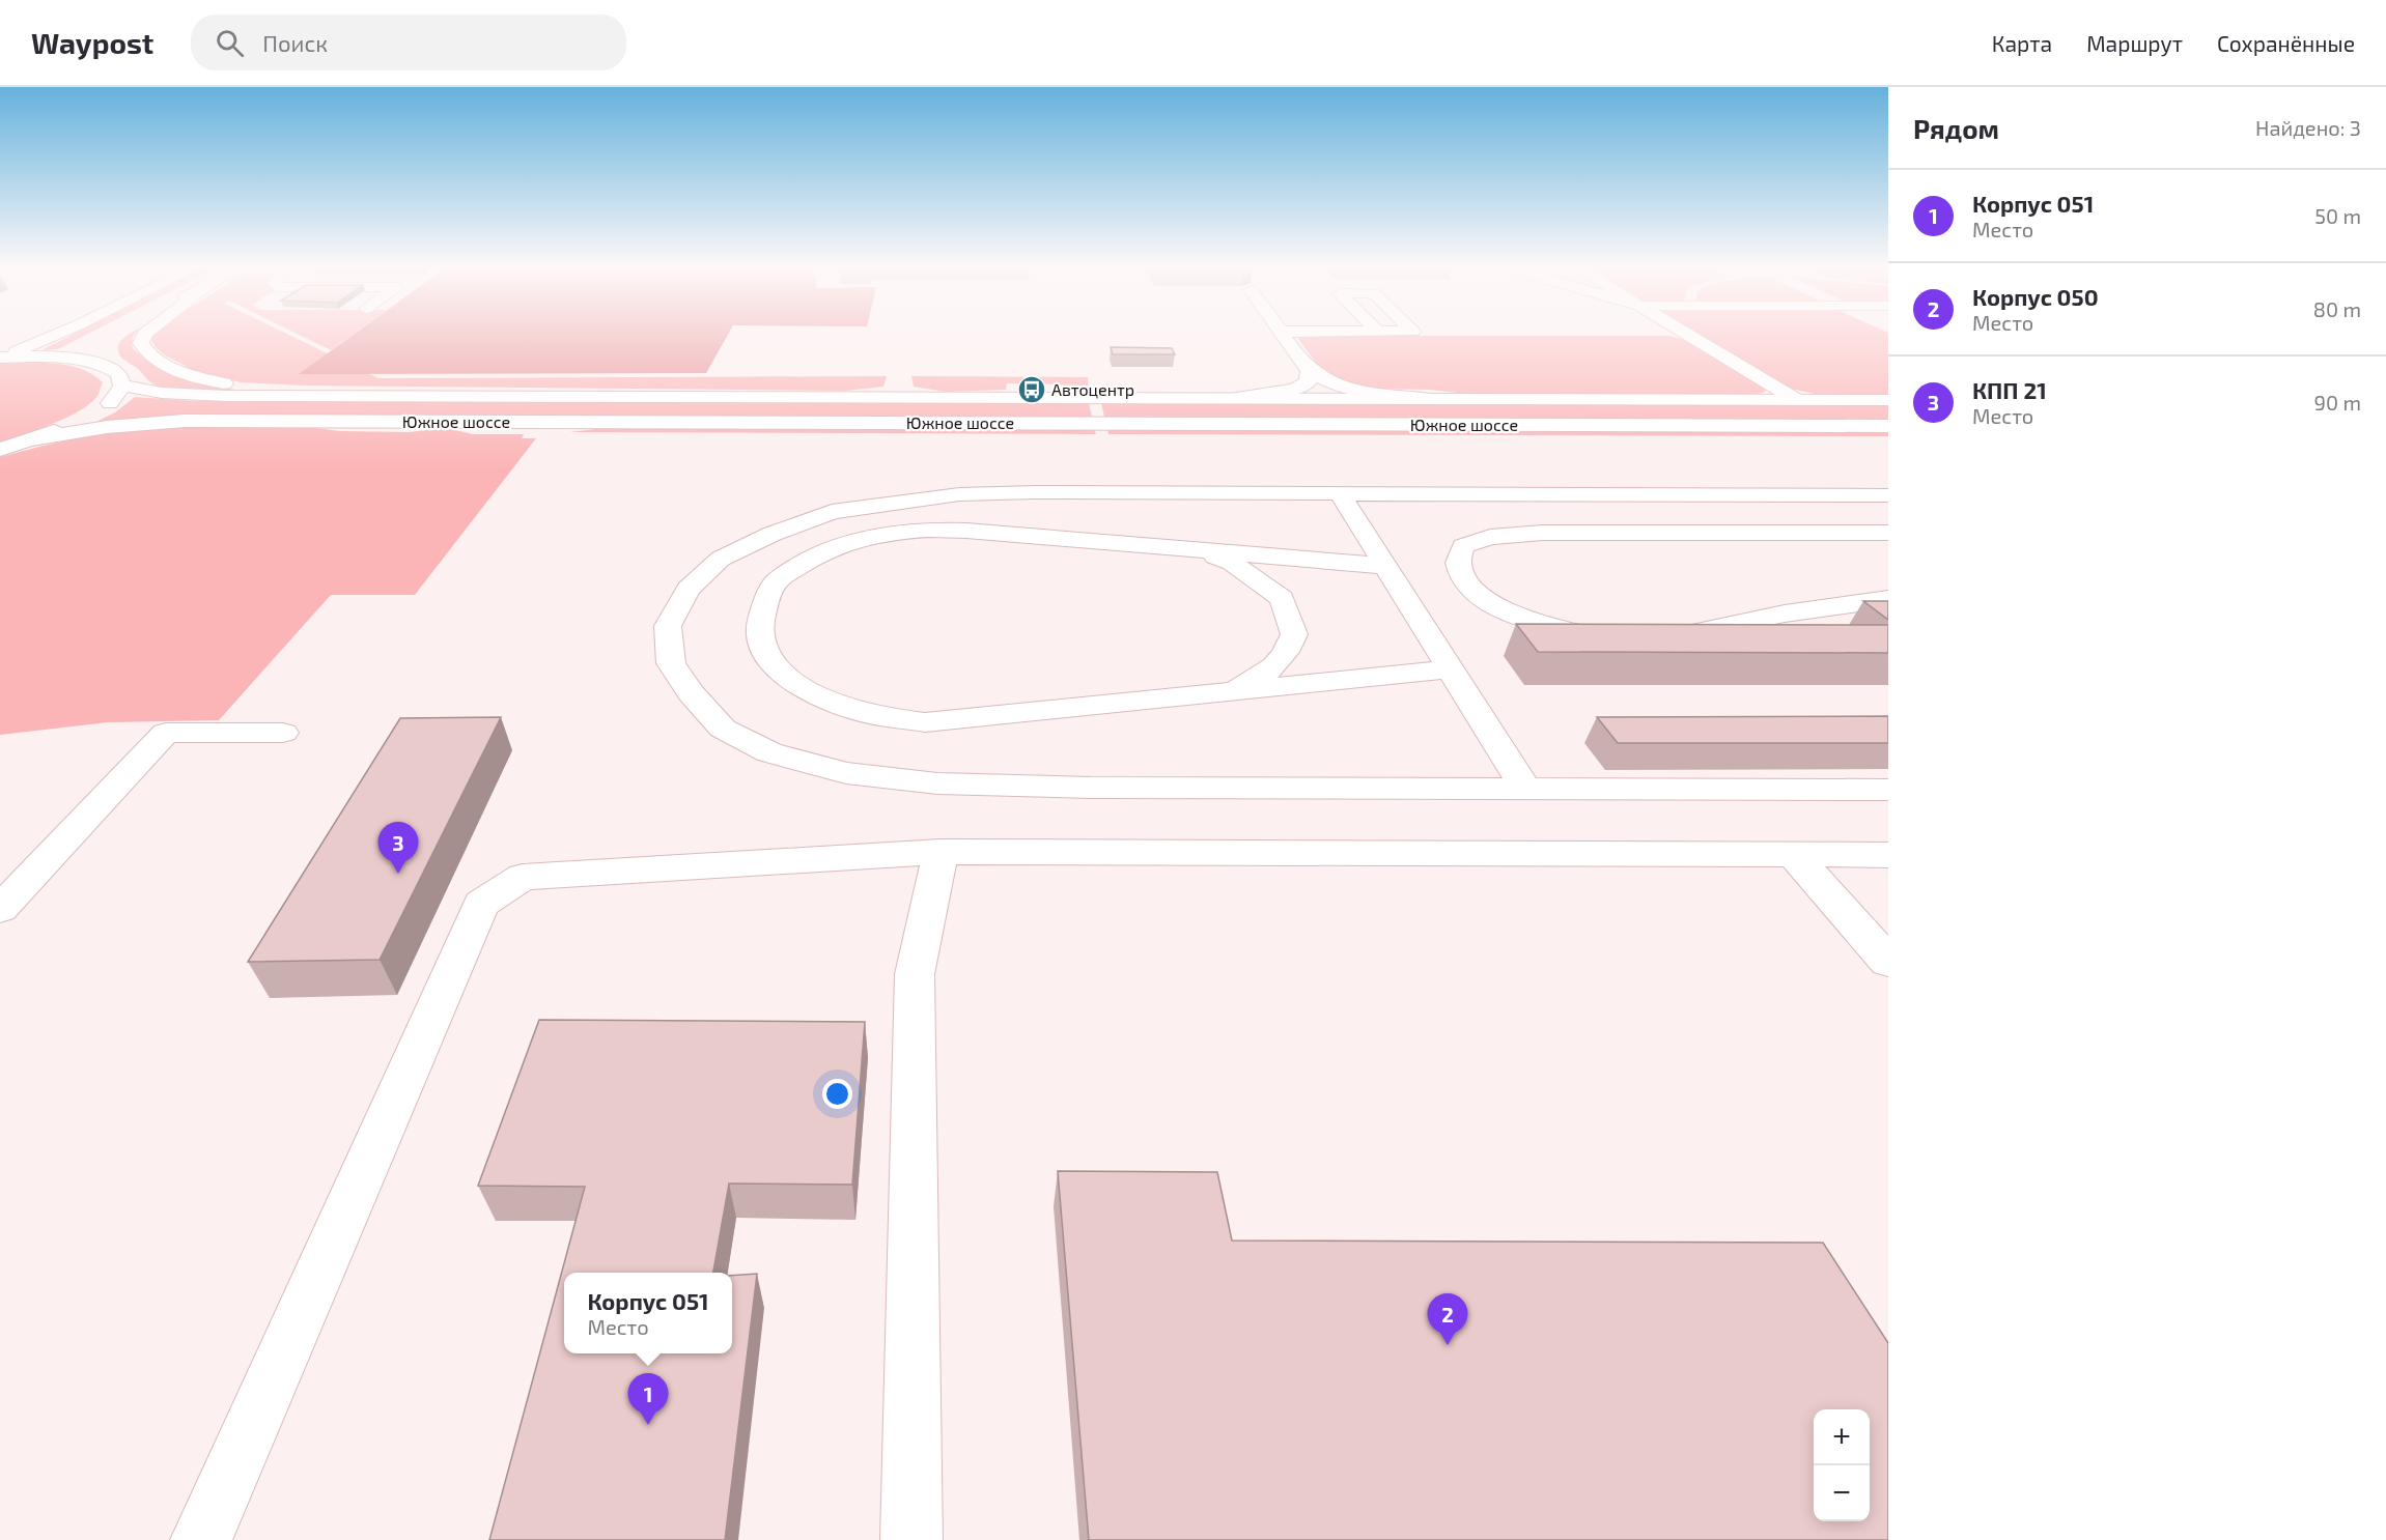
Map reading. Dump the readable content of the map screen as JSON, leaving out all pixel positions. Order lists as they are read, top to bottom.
{
  "streets": {
    "main road": ["Южное шоссе"]
  },
  "places": {
    "bus stop": ["Автоцентр"]
  },
  "page": {
    "header": "Waypost",
    "search": "Поиск",
    "nav": ["Карта", "Маршрут", "Сохранённые"],
    "heading": ["Рядом", "Найдено: 3"],
    "list": [
      {
        "mark": "1",
        "name": "Корпус 051",
        "note": "Место",
        "value": "50 m"
      },
      {
        "mark": "2",
        "name": "Корпус 050",
        "note": "Место",
        "value": "80 m"
      },
      {
        "mark": "3",
        "name": "КПП 21",
        "note": "Место",
        "value": "90 m"
      }
    ],
    "pins": ["3", "2", "1"],
    "popup": ["Корпус 051", "Место"],
    "map_buttons": ["+", "−"]
  }
}
